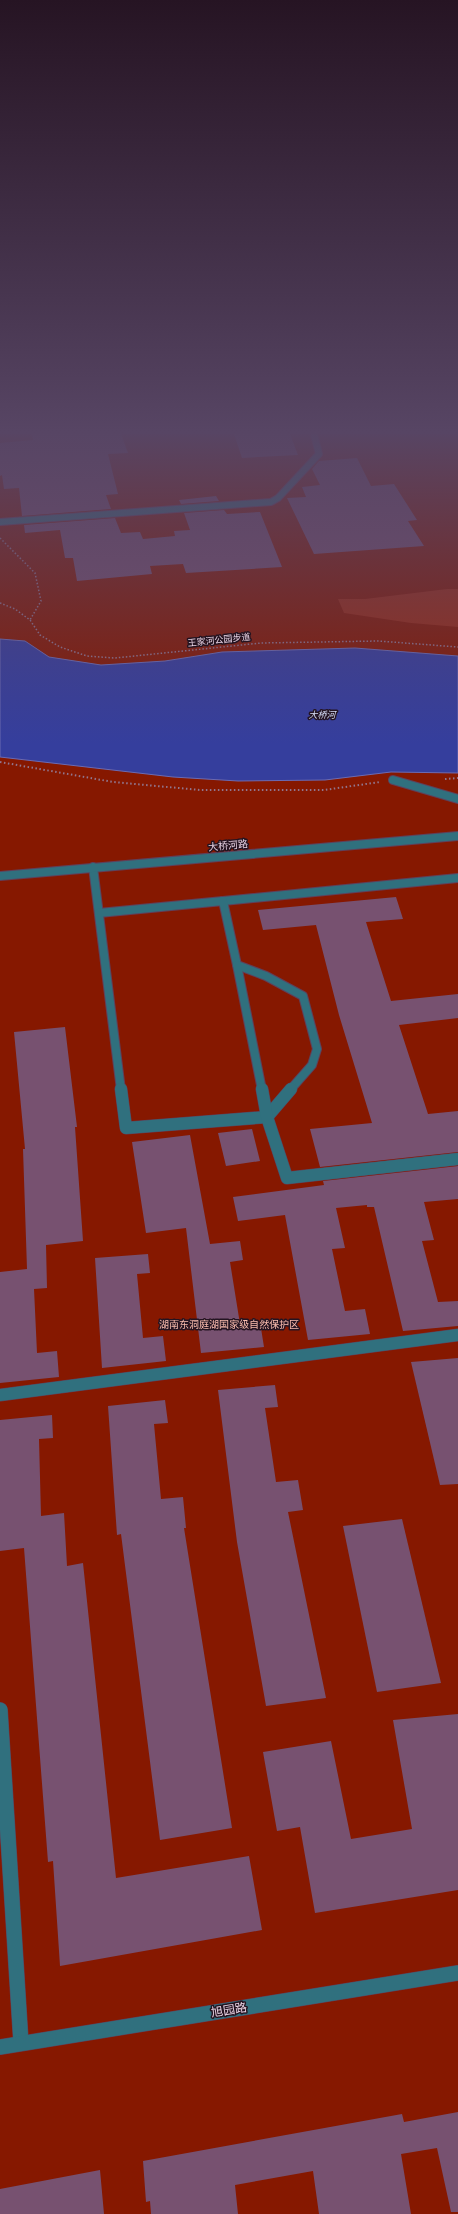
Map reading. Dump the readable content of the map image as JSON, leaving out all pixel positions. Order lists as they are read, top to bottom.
{
  "streets": {
    "street": ["大桥河路", "旭园路"],
    "path": ["王家河公园步道"]
  },
  "water": ["大桥河"],
  "parks": ["湖南东洞庭湖国家级自然保护区"]
}
